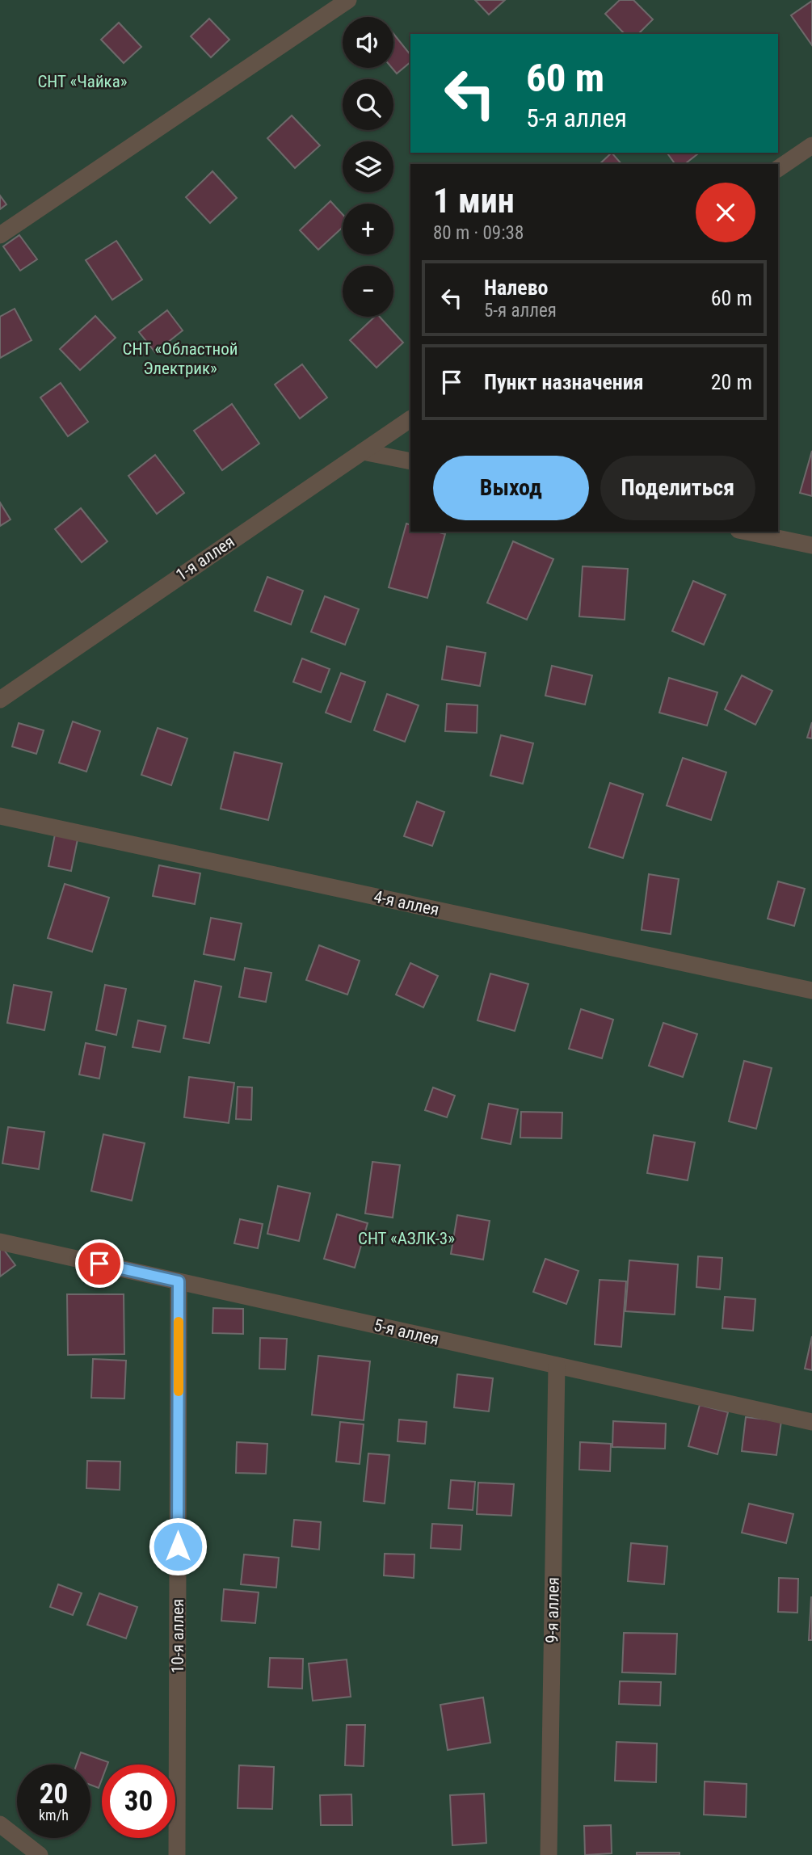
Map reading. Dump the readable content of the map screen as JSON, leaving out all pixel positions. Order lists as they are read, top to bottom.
{
  "streets": {
    "street": [
      "1-я аллея",
      "4-я аллея",
      "5-я аллея",
      "9-я аллея",
      "10-я аллея"
    ]
  },
  "crossings": [
    ["5-я аллея", "9-я аллея"],
    ["5-я аллея", "10-я аллея"]
  ],
  "parks": ["СНТ «Чайка»", "СНТ «Областной Электрик»", "СНТ «АЗЛК-3»"],
  "page": {
    "map_buttons": ["+", "−"],
    "turn": ["60 m", "5-я аллея"],
    "heading": ["1 мин", "80 m · 09:38"],
    "list": [
      {
        "name": "Налево",
        "note": "5-я аллея",
        "value": "60 m"
      },
      {
        "name": "Пункт назначения",
        "value": "20 m"
      }
    ],
    "buttons": ["Выход", "Поделиться"],
    "speed": "20 km/h",
    "limit": "30"
  }
}
